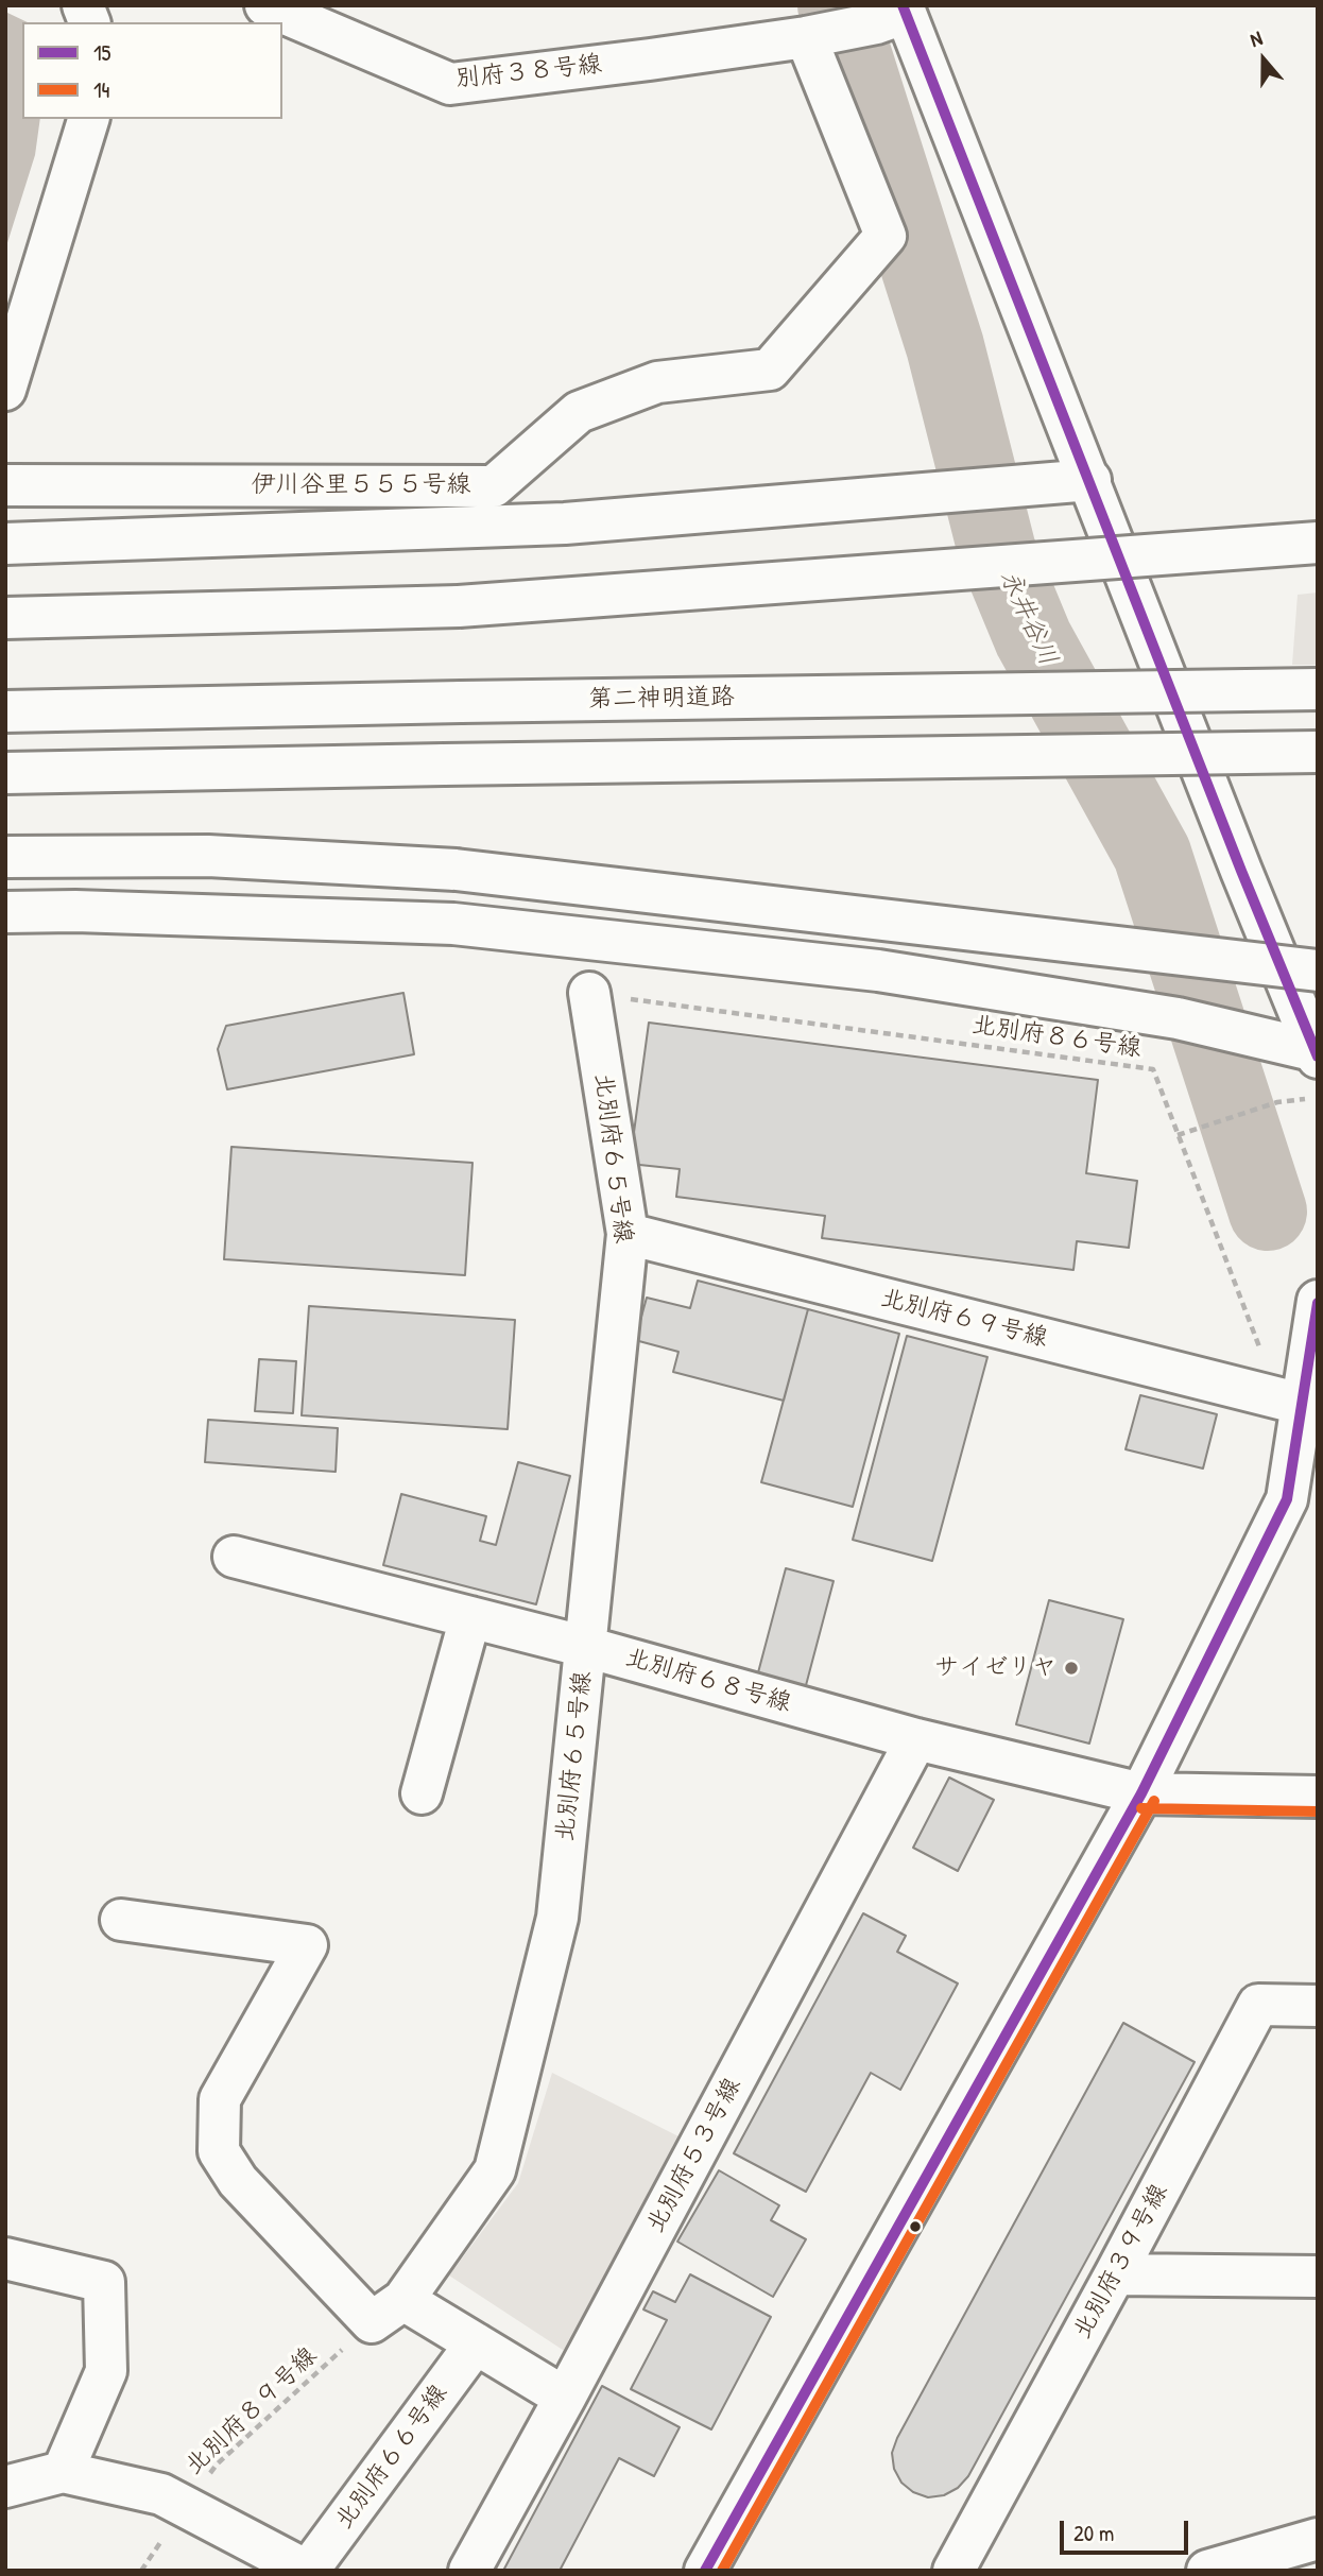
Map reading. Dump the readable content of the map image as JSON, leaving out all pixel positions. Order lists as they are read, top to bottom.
{
  "streets": {
    "main road": [
      "別府３８号線",
      "伊川谷里５５５号線",
      "第二神明道路",
      "北別府６５号線",
      "北別府６９号線",
      "北別府６８号線",
      "北別府５３号線",
      "北別府３９号線",
      "北別府６６号線"
    ],
    "path": ["北別府８６号線", "北別府８９号線"]
  },
  "crossings": [
    ["別府３８号線", "伊川谷里５５５号線"],
    ["北別府８６号線", "北別府６５号線"],
    ["北別府８６号線", "北別府６９号線"],
    ["北別府６５号線", "北別府６９号線"],
    ["北別府６５号線", "北別府６８号線"],
    ["北別府６５号線", "北別府８９号線"],
    ["北別府６８号線", "北別府５３号線"]
  ],
  "water": ["永井谷川"],
  "places": ["サイゼリヤ"],
  "lines": ["transit line 15", "transit line 14"],
  "legend": ["15", "14"],
  "scale_bar": "20 m",
  "north": "top"
}
